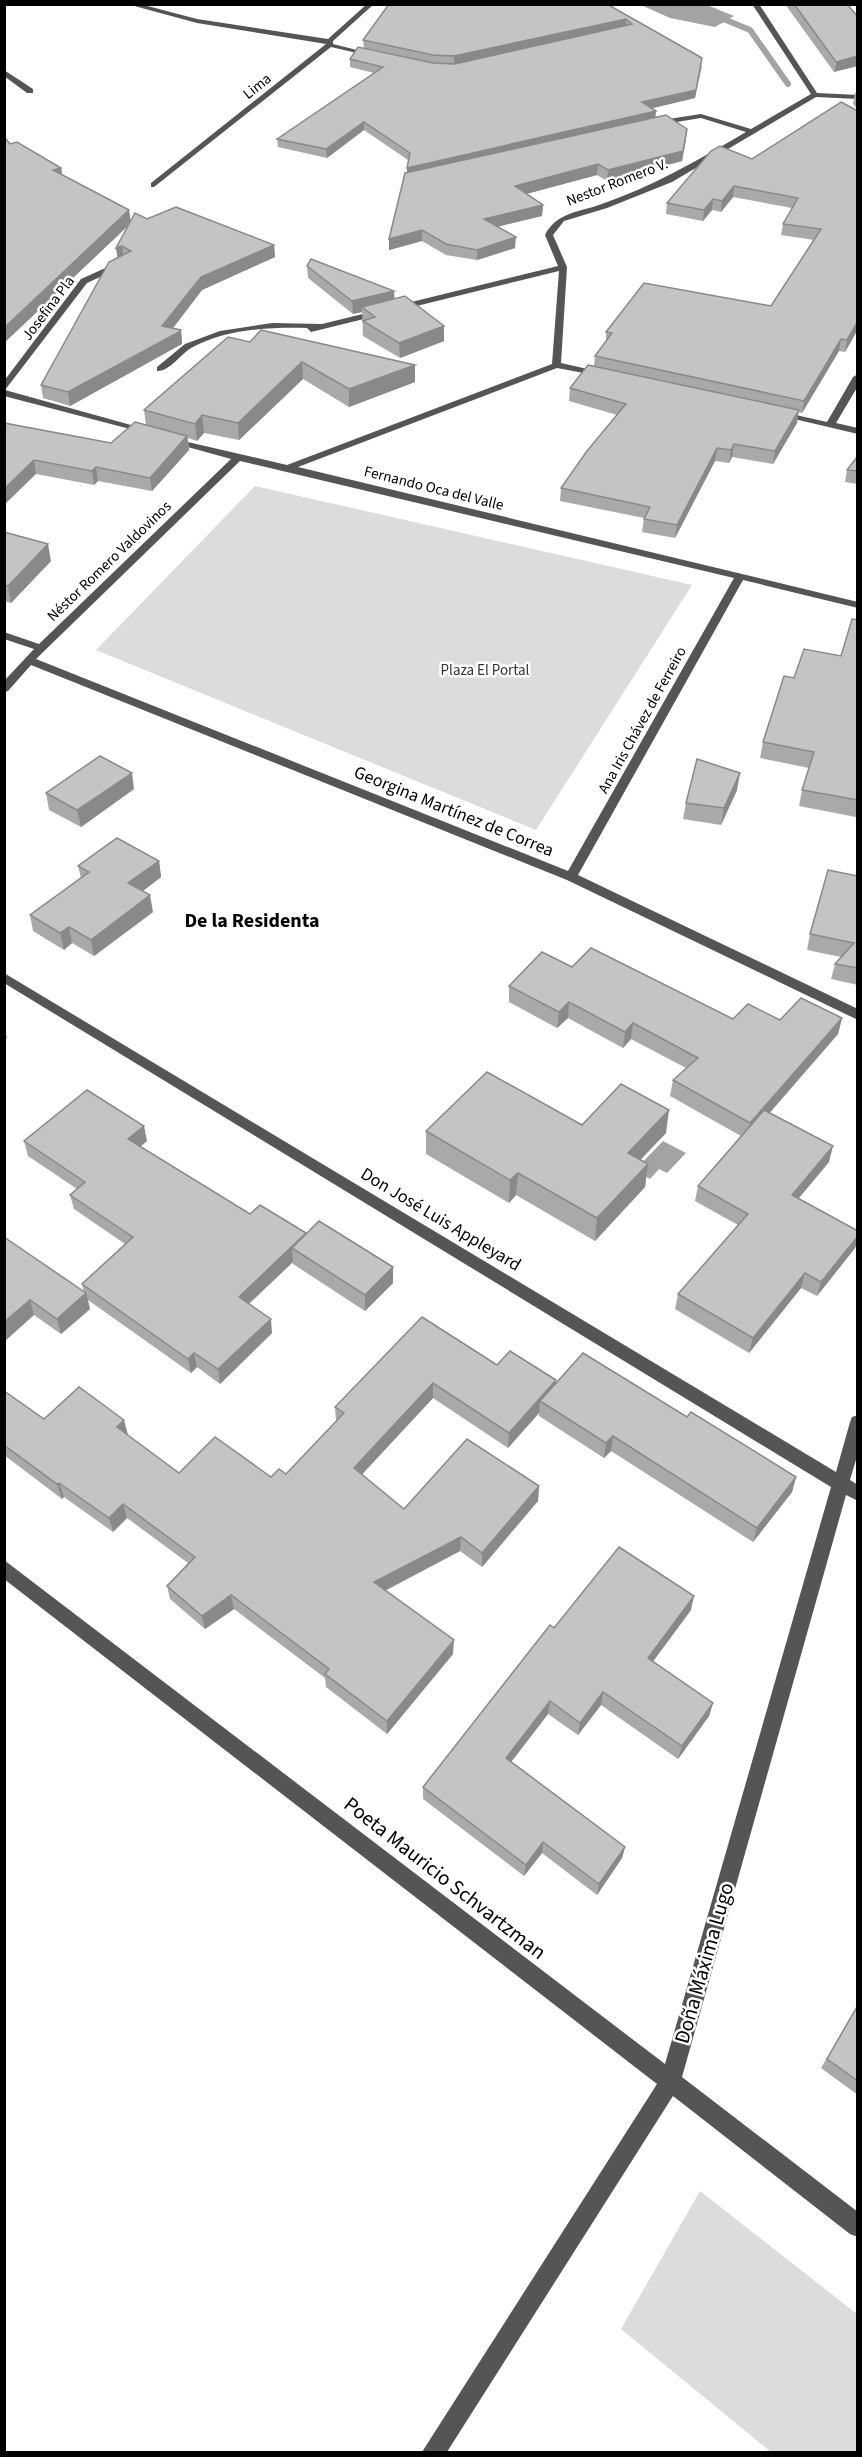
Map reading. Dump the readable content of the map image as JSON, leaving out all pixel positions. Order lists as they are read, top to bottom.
{
  "streets": {
    "street": [
      "Lima",
      "Nestor Romero V.",
      "Josefina Pla",
      "Fernando Oca del Valle",
      "Néstor Romero Valdovinos",
      "Ana Iris Chávez de Ferreiro",
      "Georgina Martínez de Correa",
      "Don José Luis Appleyard",
      "Poeta Mauricio Schvartzman",
      "Doña Máxima Lugo"
    ]
  },
  "crossings": [
    ["Fernando Oca del Valle", "Néstor Romero Valdovinos"],
    ["Fernando Oca del Valle", "Ana Iris Chávez de Ferreiro"],
    ["Néstor Romero Valdovinos", "Georgina Martínez de Correa"],
    ["Ana Iris Chávez de Ferreiro", "Georgina Martínez de Correa"],
    ["Don José Luis Appleyard", "Doña Máxima Lugo"],
    ["Poeta Mauricio Schvartzman", "Doña Máxima Lugo"]
  ],
  "districts": ["De la Residenta"],
  "parks": ["Plaza El Portal"]
}
